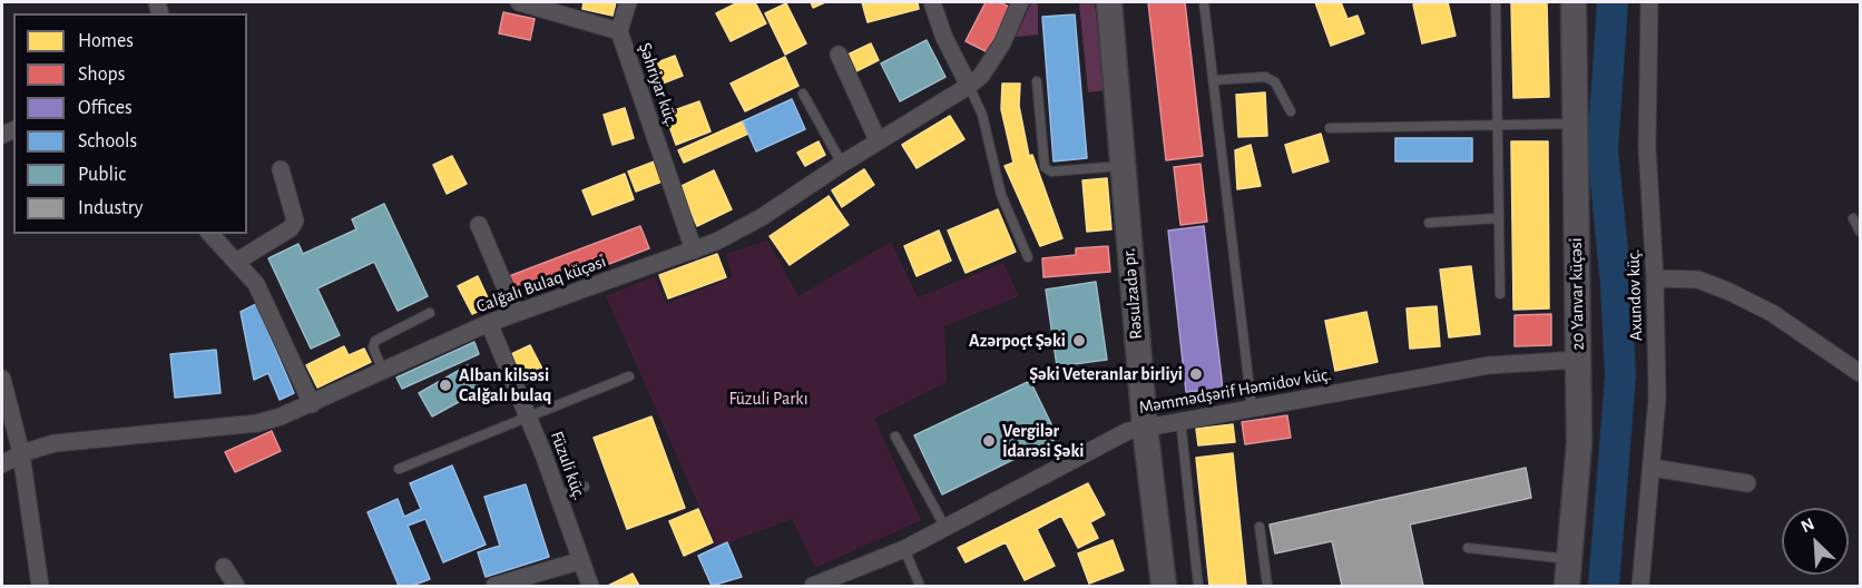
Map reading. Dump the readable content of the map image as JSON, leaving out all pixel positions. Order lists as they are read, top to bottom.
{
  "streets": {
    "main road": ["Rəsulzadə pr.", "20 Yanvar küçəsi"],
    "street": [
      "Şəhriyar küç.",
      "Calğalı Bulaq küçəsi",
      "Axundov küç.",
      "Məmmədşərif Həmidov küç.",
      "Füzuli küç."
    ]
  },
  "crossings": [
    ["Şəhriyar küç.", "Calğalı Bulaq küçəsi"],
    ["Calğalı Bulaq küçəsi", "Füzuli küç."],
    ["Rəsulzadə pr.", "Məmmədşərif Həmidov küç."],
    ["20 Yanvar küçəsi", "Məmmədşərif Həmidov küç."]
  ],
  "parks": ["Füzuli Parkı"],
  "places": [
    "Azərpoçt Şəki",
    "Şəki Veteranlar birliyi",
    "Alban kilsəsi Calğalı bulaq",
    "Vergilər İdarəsi Şəki"
  ],
  "legend": [
    "Homes",
    "Shops",
    "Offices",
    "Schools",
    "Public",
    "Industry"
  ],
  "north": "top left"
}
